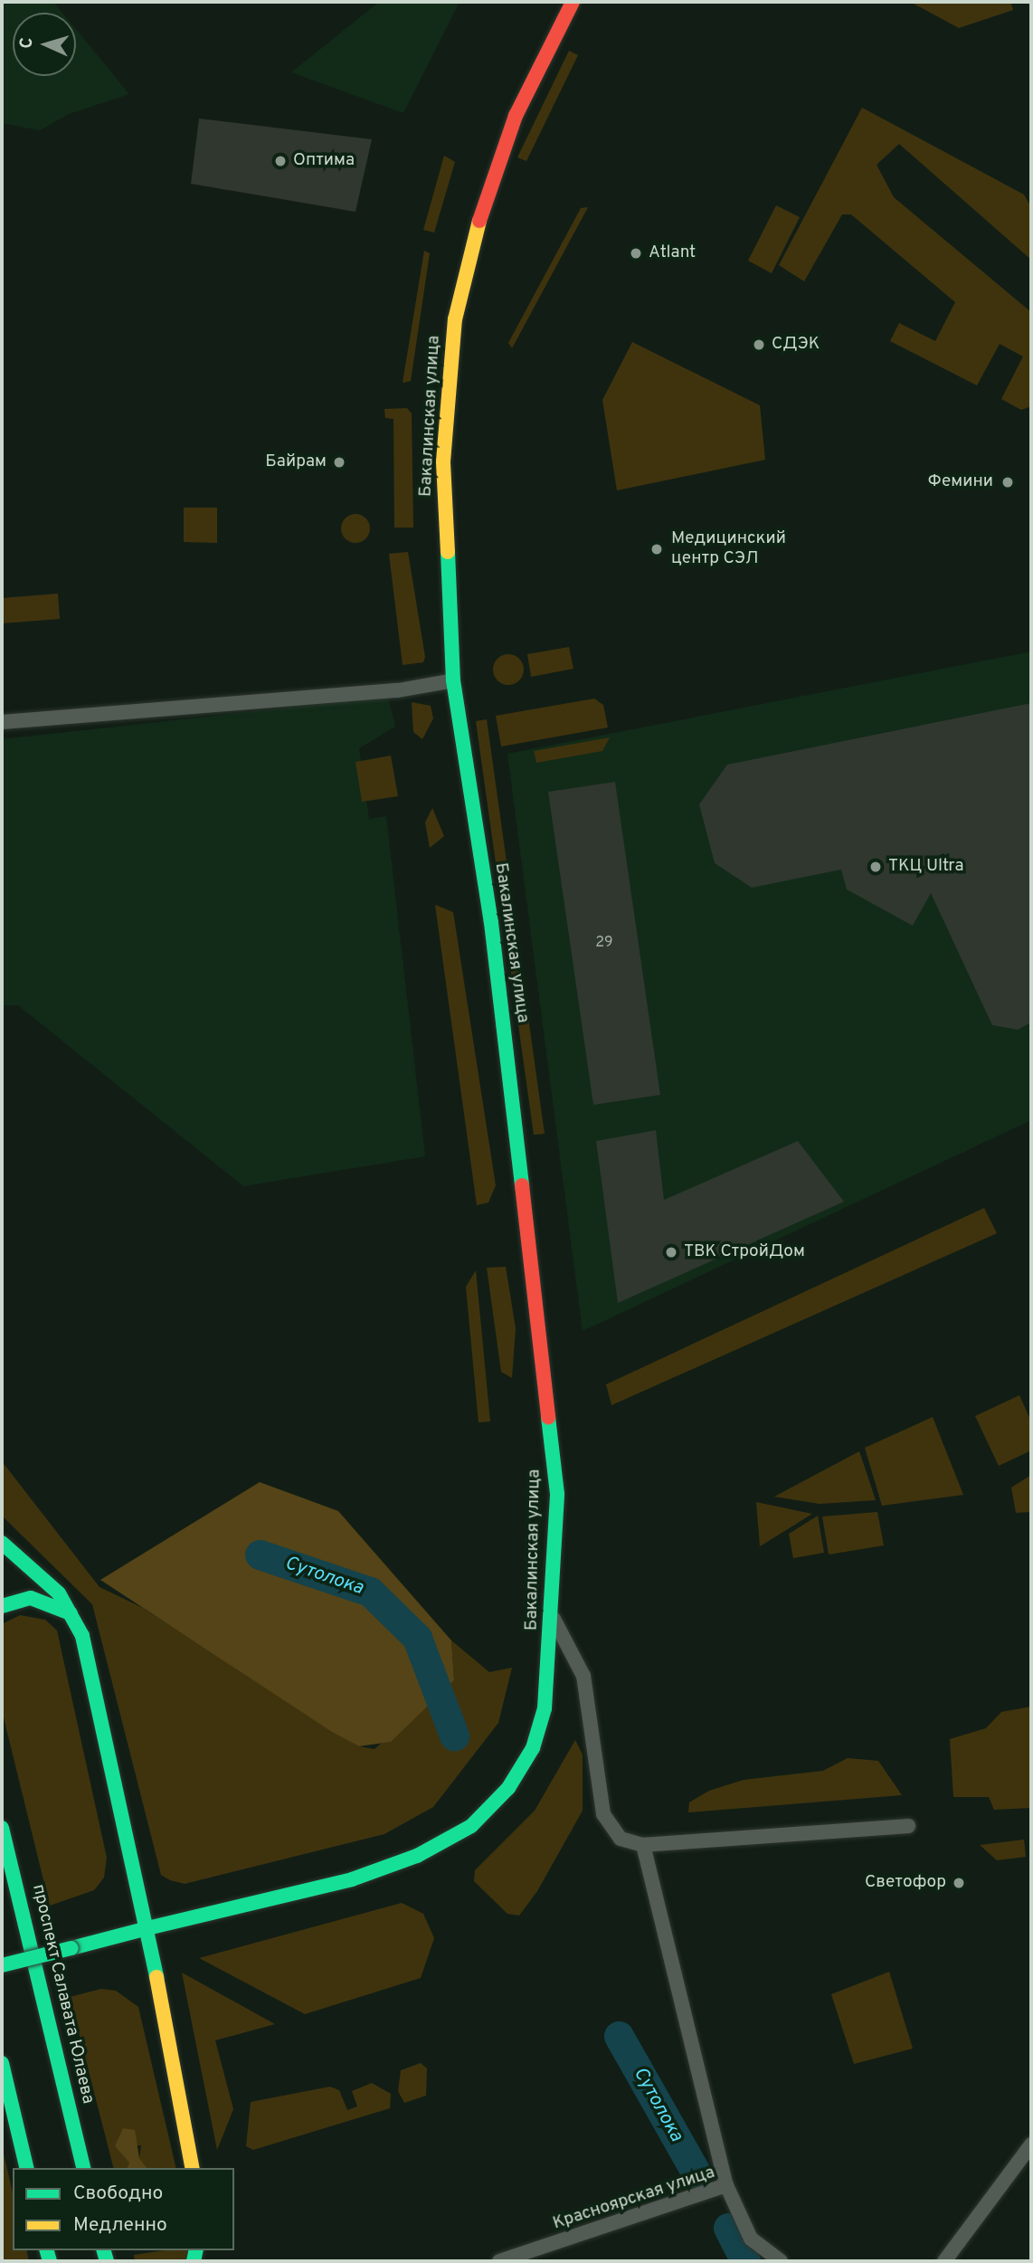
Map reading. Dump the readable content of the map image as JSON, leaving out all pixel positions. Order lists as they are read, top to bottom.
{
  "streets": {
    "main road": ["Бакалинская улица", "проспект Салавата Юлаева"],
    "street": ["Красноярская улица"]
  },
  "water": ["Сутолока"],
  "places": [
    "Оптима",
    "Atlant",
    "СДЭК",
    "Байрам",
    "Фемини",
    "Медицинский центр СЭЛ",
    "ТКЦ Ultra",
    "ТВК СтройДом",
    "Светофор"
  ],
  "house_numbers": ["29"],
  "legend": ["Свободно", "Медленно"],
  "north": "left"
}
